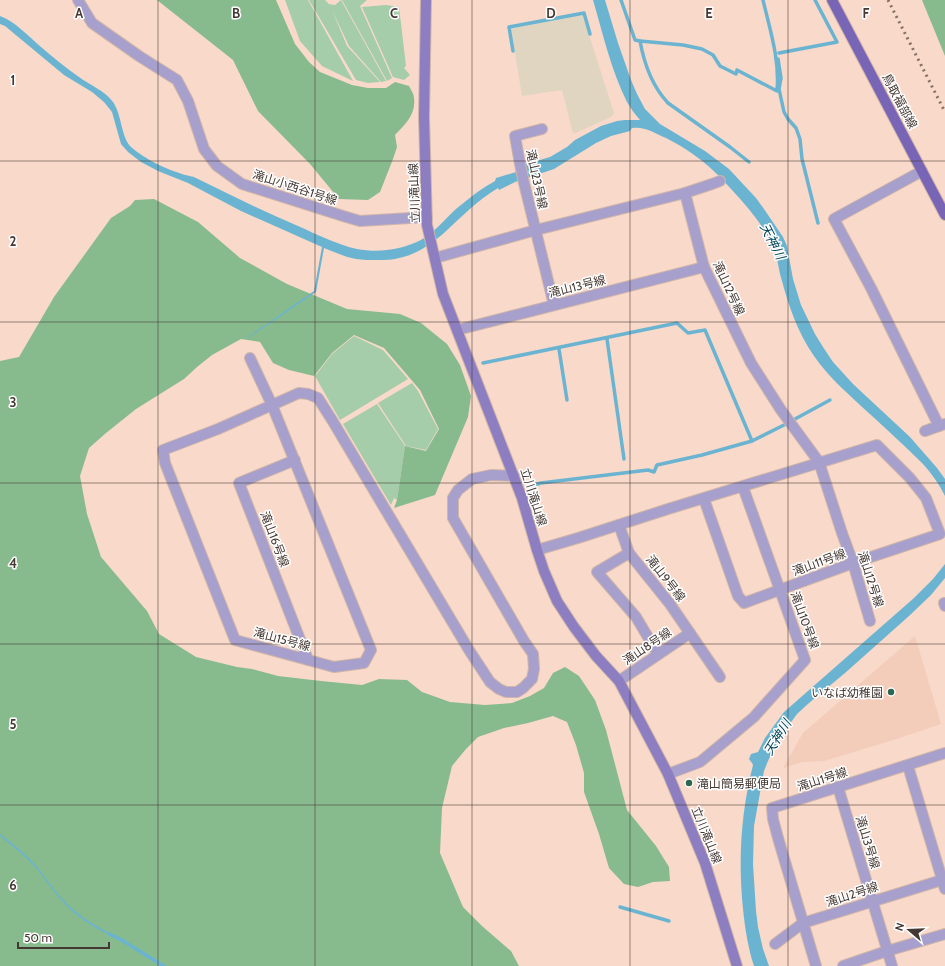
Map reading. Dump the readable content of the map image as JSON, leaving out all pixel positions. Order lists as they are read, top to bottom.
{
  "streets": {
    "main road": ["鳥取福部線"],
    "street": [
      "滝山23号線",
      "滝山小西谷1号線",
      "立川滝山線",
      "滝山13号線",
      "滝山12号線",
      "滝山16号線",
      "滝山11号線",
      "滝山9号線",
      "滝山10号線",
      "滝山15号線",
      "滝山8号線",
      "滝山1号線",
      "滝山3号線",
      "滝山2号線"
    ]
  },
  "crossings": [
    ["滝山小西谷1号線", "立川滝山線"],
    ["立川滝山線", "滝山13号線"],
    ["立川滝山線", "滝山11号線"],
    ["立川滝山線", "滝山10号線"],
    ["立川滝山線", "滝山15号線"],
    ["立川滝山線", "滝山8号線"],
    ["滝山13号線", "滝山12号線"],
    ["滝山12号線", "滝山11号線"],
    ["滝山16号線", "滝山15号線"],
    ["滝山11号線", "滝山10号線"],
    ["滝山9号線", "滝山8号線"],
    ["滝山1号線", "滝山3号線"],
    ["滝山1号線", "滝山2号線"],
    ["滝山3号線", "滝山2号線"]
  ],
  "water": ["天神川"],
  "places": ["いなば幼稚園", "滝山簡易郵便局"],
  "scale_bar": "50 m",
  "north": "left",
  "grid": {
    "columns": [
      "A",
      "B",
      "C",
      "D",
      "E",
      "F"
    ],
    "rows": [
      "1",
      "2",
      "3",
      "4",
      "5",
      "6"
    ]
  }
}
